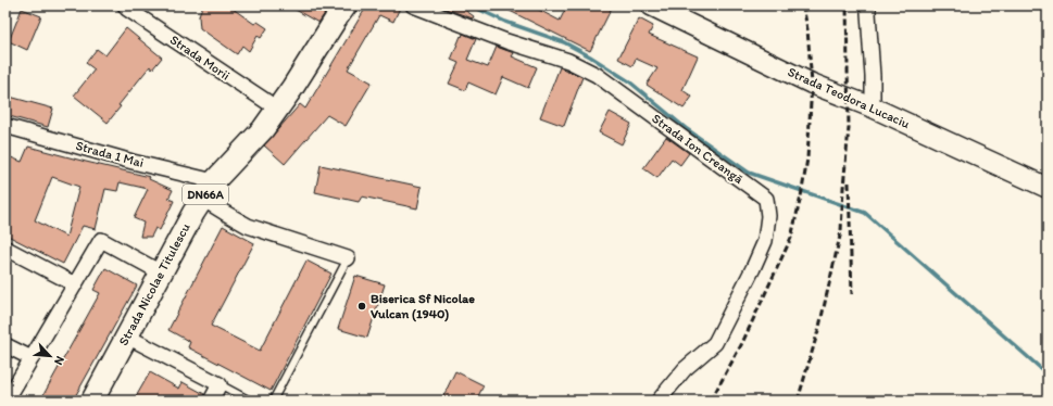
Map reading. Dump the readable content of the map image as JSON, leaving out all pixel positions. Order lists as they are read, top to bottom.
{
  "streets": {
    "main road": ["Strada Teodora Lucaciu", "DN66A", "Strada Nicolae Titulescu"],
    "street": ["Strada Morii", "Strada Ion Creangă", "Strada 1 Mai"]
  },
  "crossings": [
    ["Strada Morii", "Strada Nicolae Titulescu"],
    ["Strada 1 Mai", "Strada Nicolae Titulescu"]
  ],
  "places": ["Biserica Sf Nicolae Vulcan (1940)"],
  "north": "bottom right"
}
